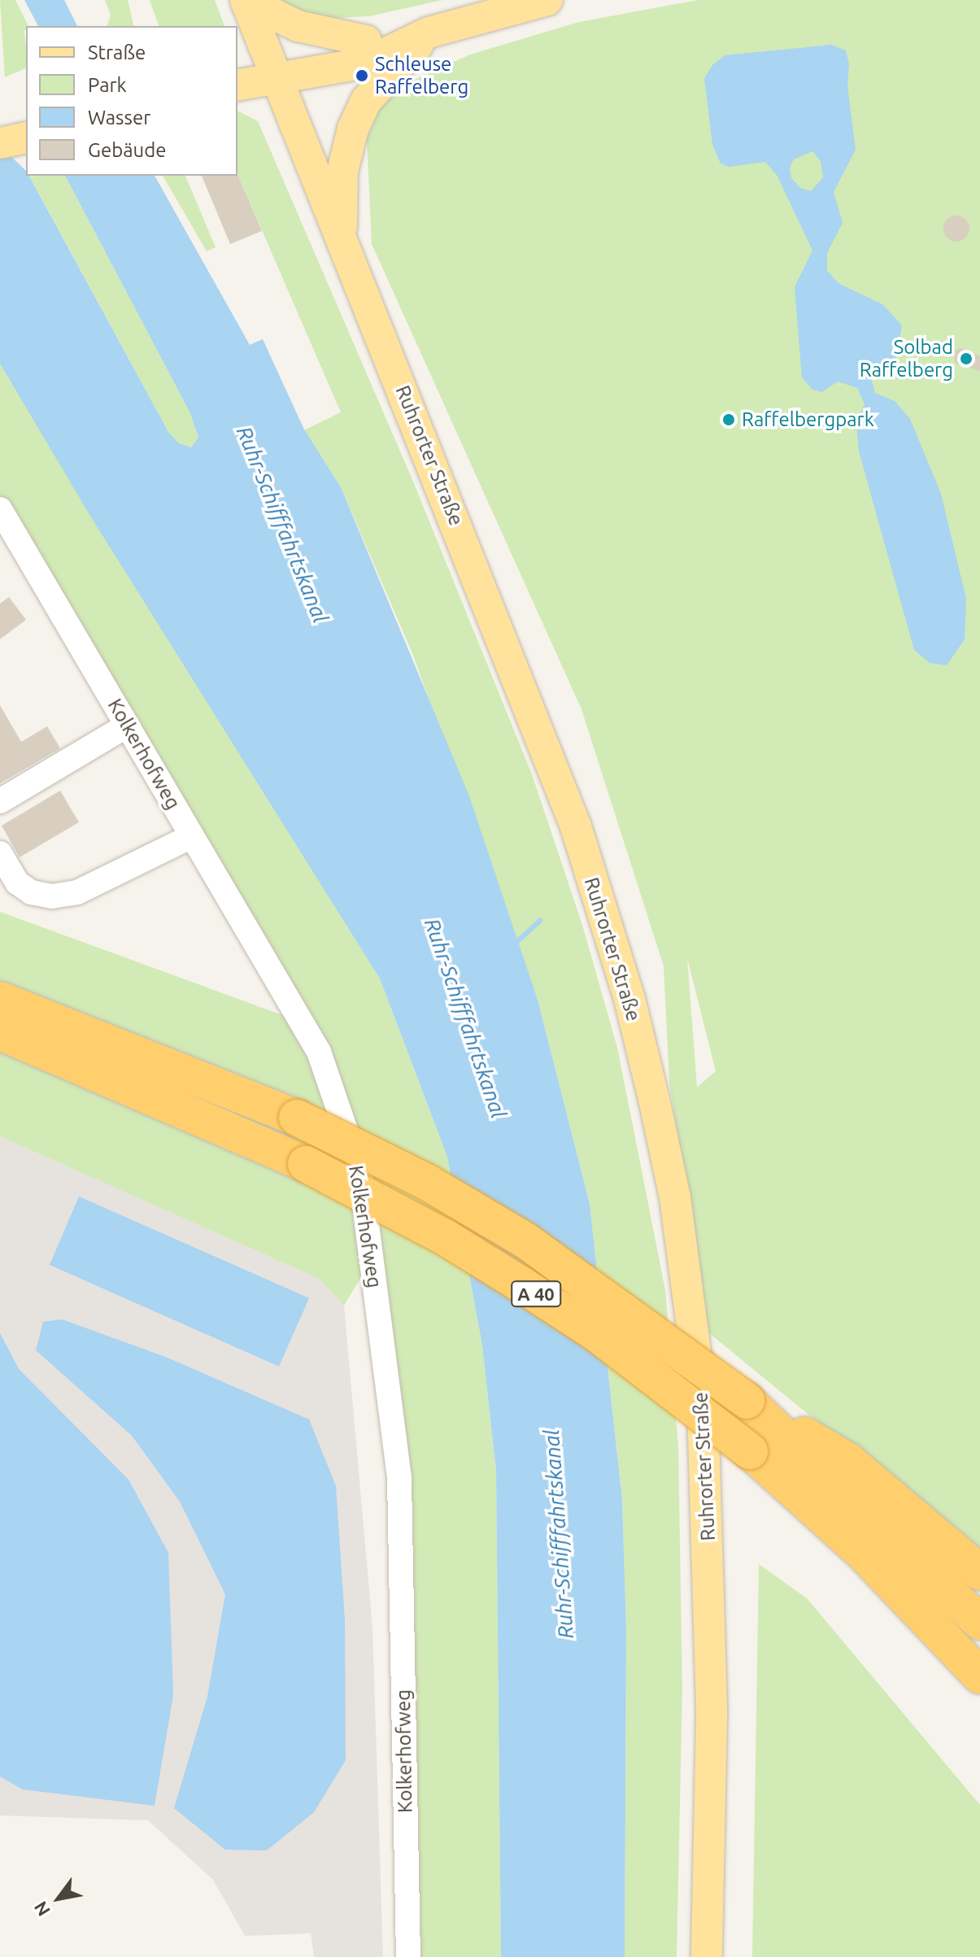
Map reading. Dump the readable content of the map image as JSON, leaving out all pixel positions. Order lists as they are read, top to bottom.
{
  "streets": {
    "highway": ["A 40"],
    "main road": ["Ruhrorter Straße"],
    "street": ["Kolkerhofweg"]
  },
  "water": ["Ruhr-Schifffahrtskanal"],
  "places": ["Schleuse Raffelberg", "Solbad Raffelberg", "Raffelbergpark"],
  "legend": [
    "Straße",
    "Park",
    "Wasser",
    "Gebäude"
  ],
  "north": "bottom left"
}
